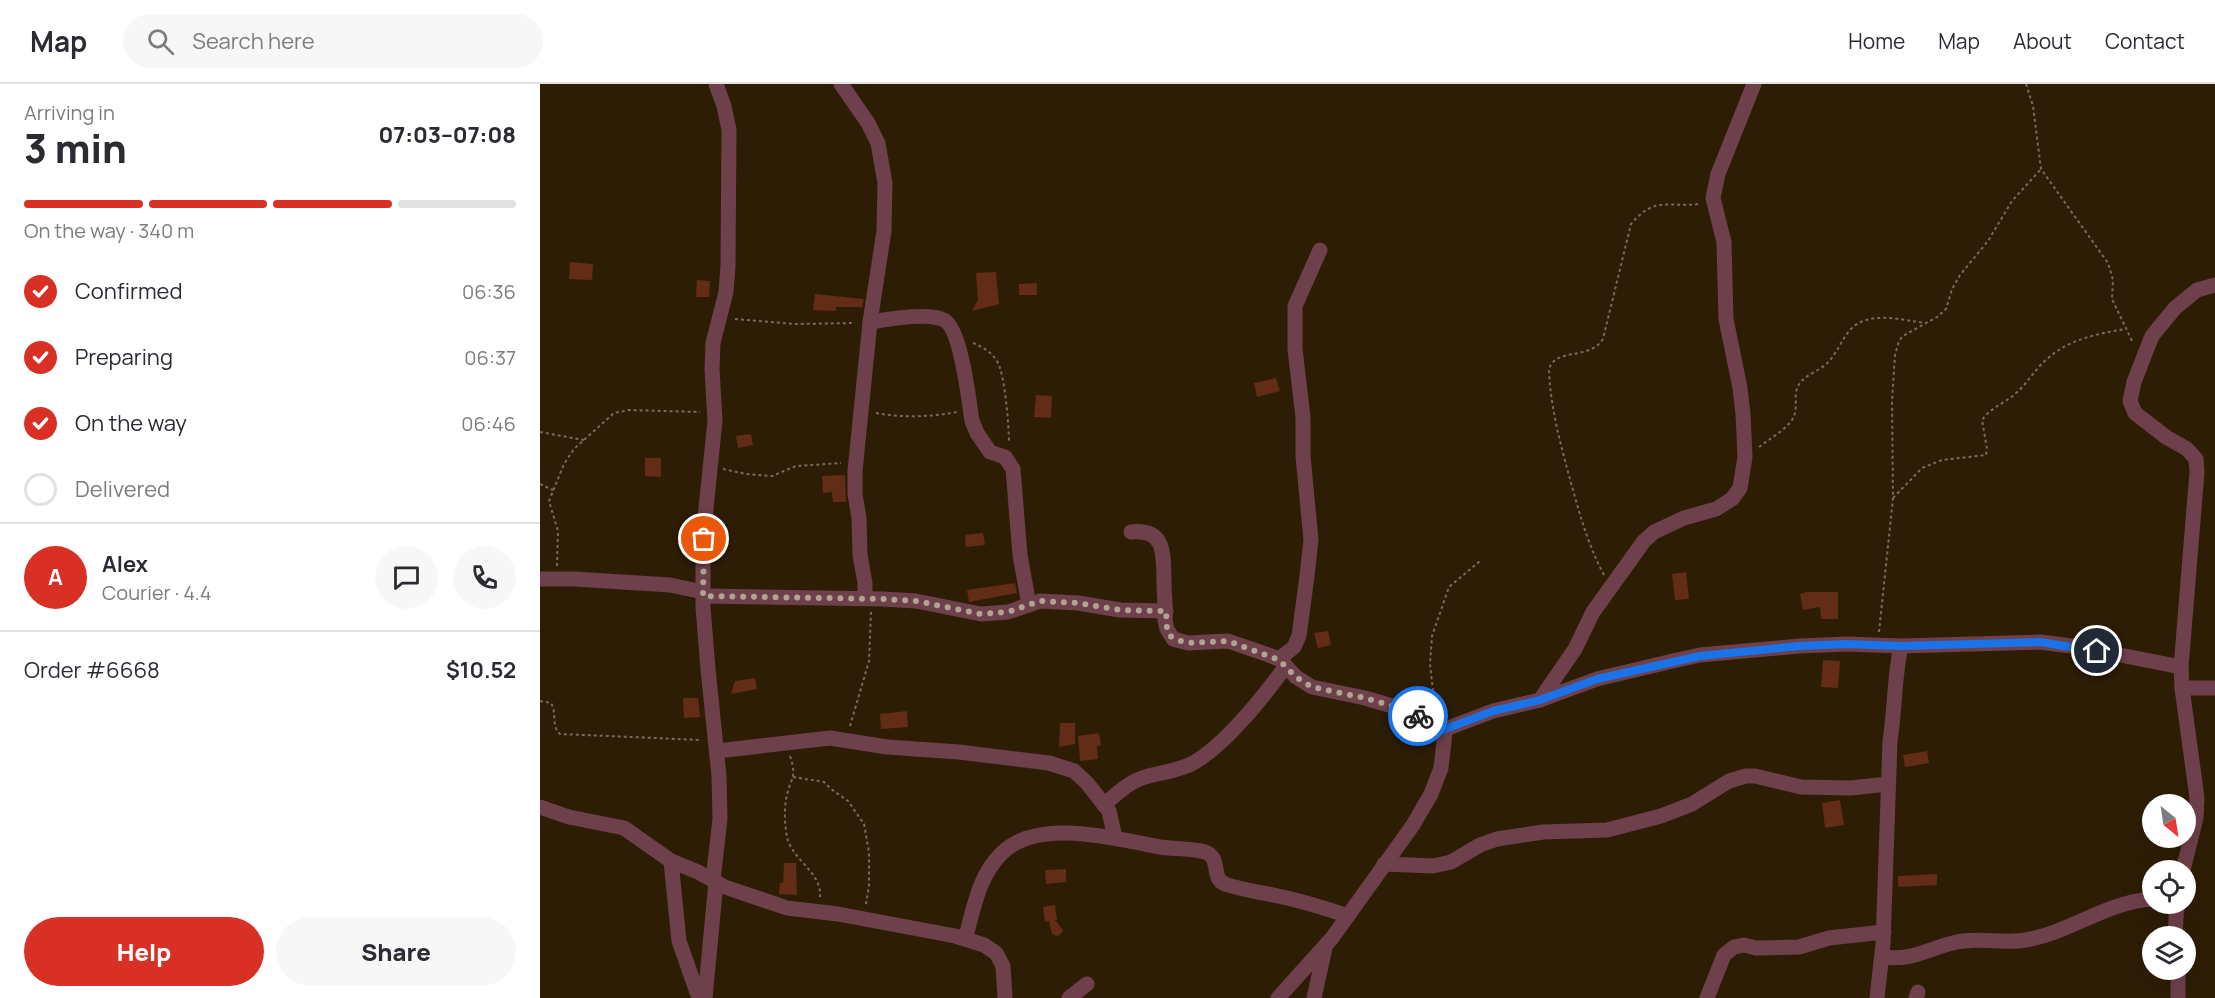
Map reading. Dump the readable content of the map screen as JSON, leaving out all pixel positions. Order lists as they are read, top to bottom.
{
  "north": "bottom right",
  "page": {
    "header": "Map",
    "search": "Search here",
    "nav": [
      "Home",
      "Map",
      "About",
      "Contact"
    ],
    "heading": ["3 min", "Arriving in", "07:03–07:08"],
    "panel": [
      "Alex",
      "Courier · 4.4",
      "Order #6668",
      "$10.52"
    ],
    "bar": "On the way · 340 m",
    "list": [
      ["Confirmed", "06:36"],
      ["Preparing", "06:37"],
      ["On the way", "06:46"],
      "Delivered"
    ],
    "round": "A",
    "buttons": ["Help", "Share"]
  }
}
